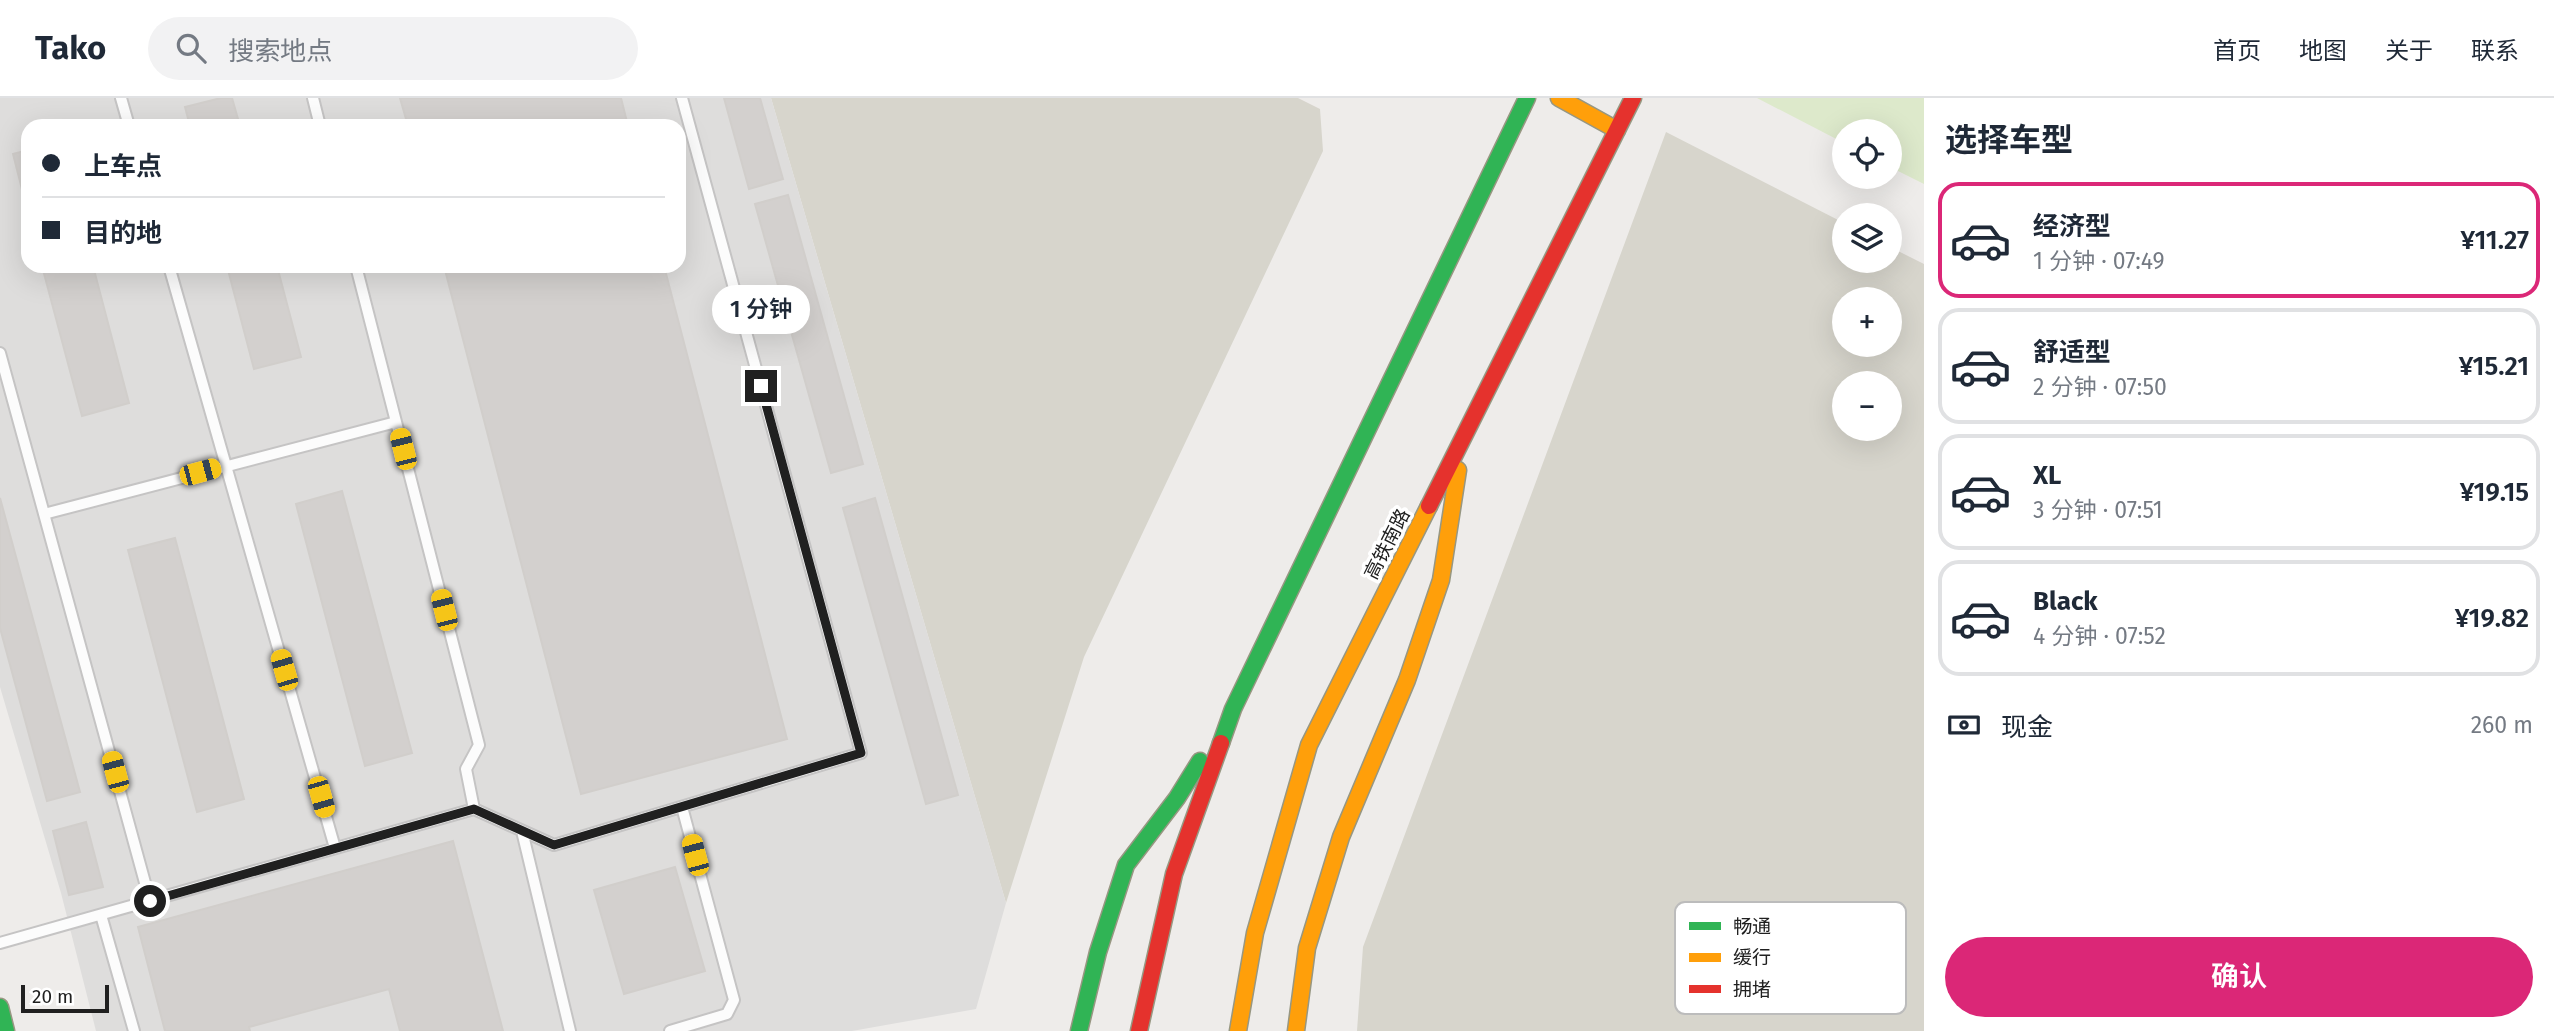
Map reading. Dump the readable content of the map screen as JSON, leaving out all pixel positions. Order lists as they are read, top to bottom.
{
  "streets": {
    "main road": ["高铁南路"]
  },
  "legend": ["畅通", "缓行", "拥堵"],
  "scale_bar": "20 m",
  "page": {
    "header": "Tako",
    "search": "搜索地点",
    "nav": [
      "首页",
      "地图",
      "关于",
      "联系"
    ],
    "heading": "选择车型",
    "map_buttons": ["+", "−"],
    "banner": ["上车点", "目的地"],
    "list": [
      {
        "name": "经济型",
        "note": "1 分钟 · 07:49",
        "value": "¥11.27"
      },
      {
        "name": "舒适型",
        "note": "2 分钟 · 07:50",
        "value": "¥15.21"
      },
      {
        "name": "XL",
        "note": "3 分钟 · 07:51",
        "value": "¥19.15"
      },
      {
        "name": "Black",
        "note": "4 分钟 · 07:52",
        "value": "¥19.82"
      }
    ],
    "bubble": "1 分钟",
    "pay": ["现金", "260 m"],
    "buttons": "确认",
    "scale": "20 m"
  }
}
